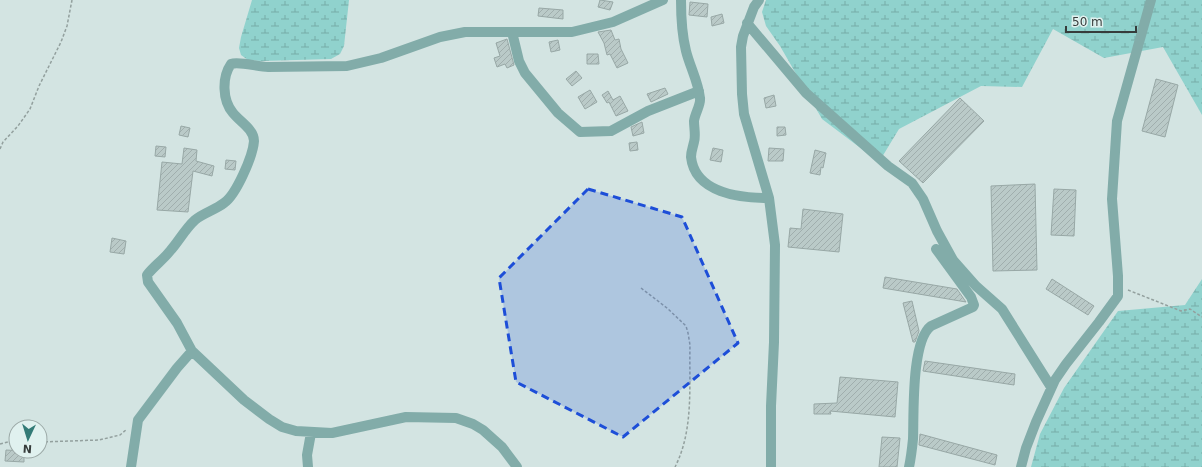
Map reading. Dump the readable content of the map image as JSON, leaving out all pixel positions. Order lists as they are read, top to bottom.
{
  "scale_bar": "50 m",
  "north": "bottom"
}
